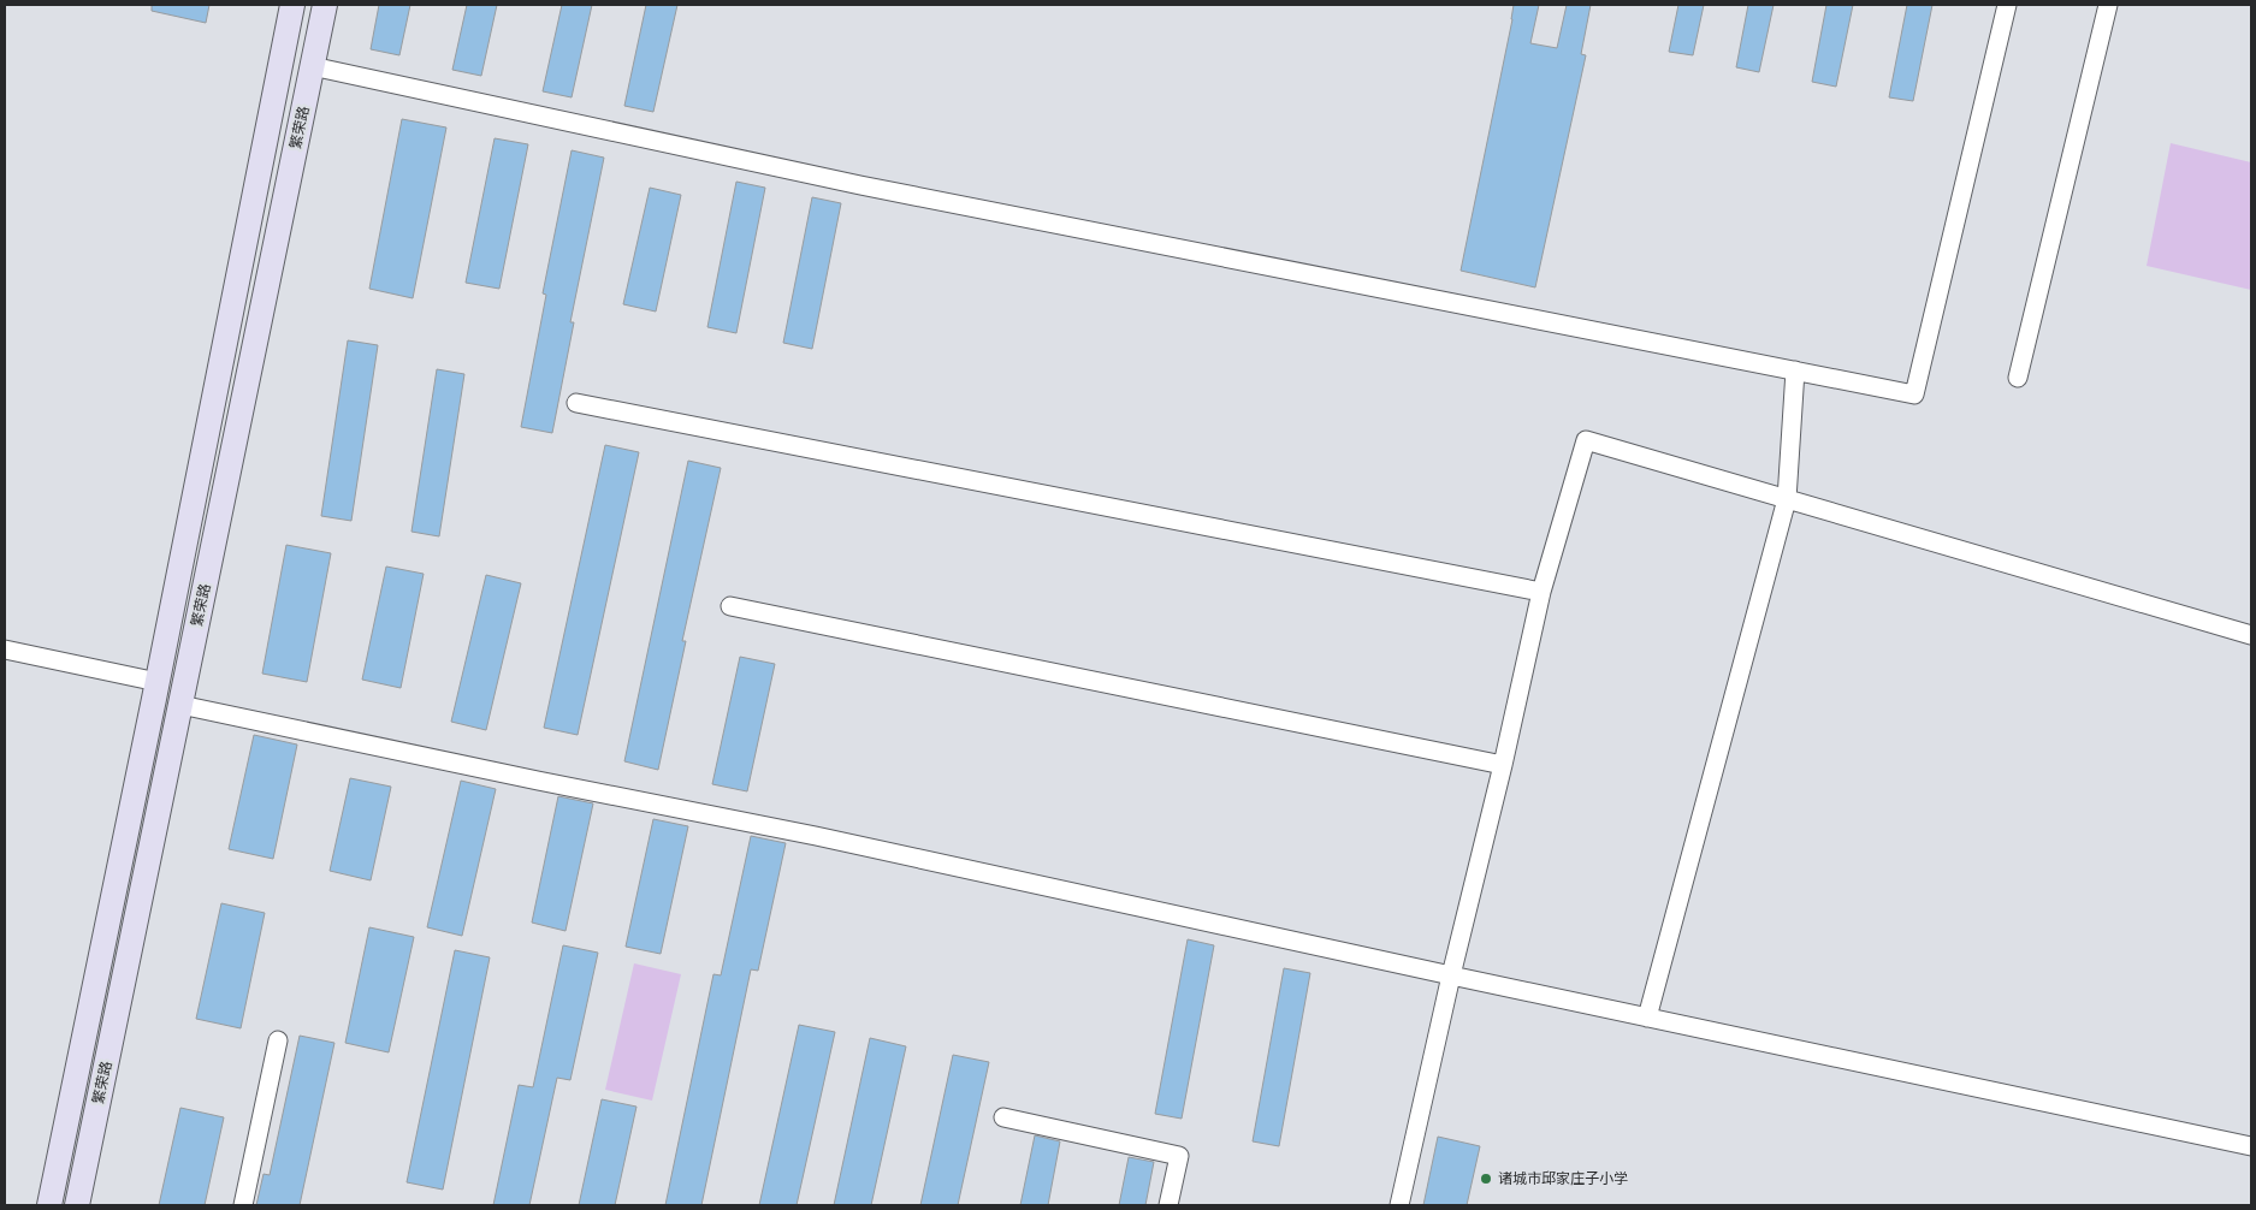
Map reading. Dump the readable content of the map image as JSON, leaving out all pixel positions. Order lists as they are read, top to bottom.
{
  "streets": {
    "main road": ["繁荣路"]
  },
  "places": ["诸城市邱家庄子小学"]
}
